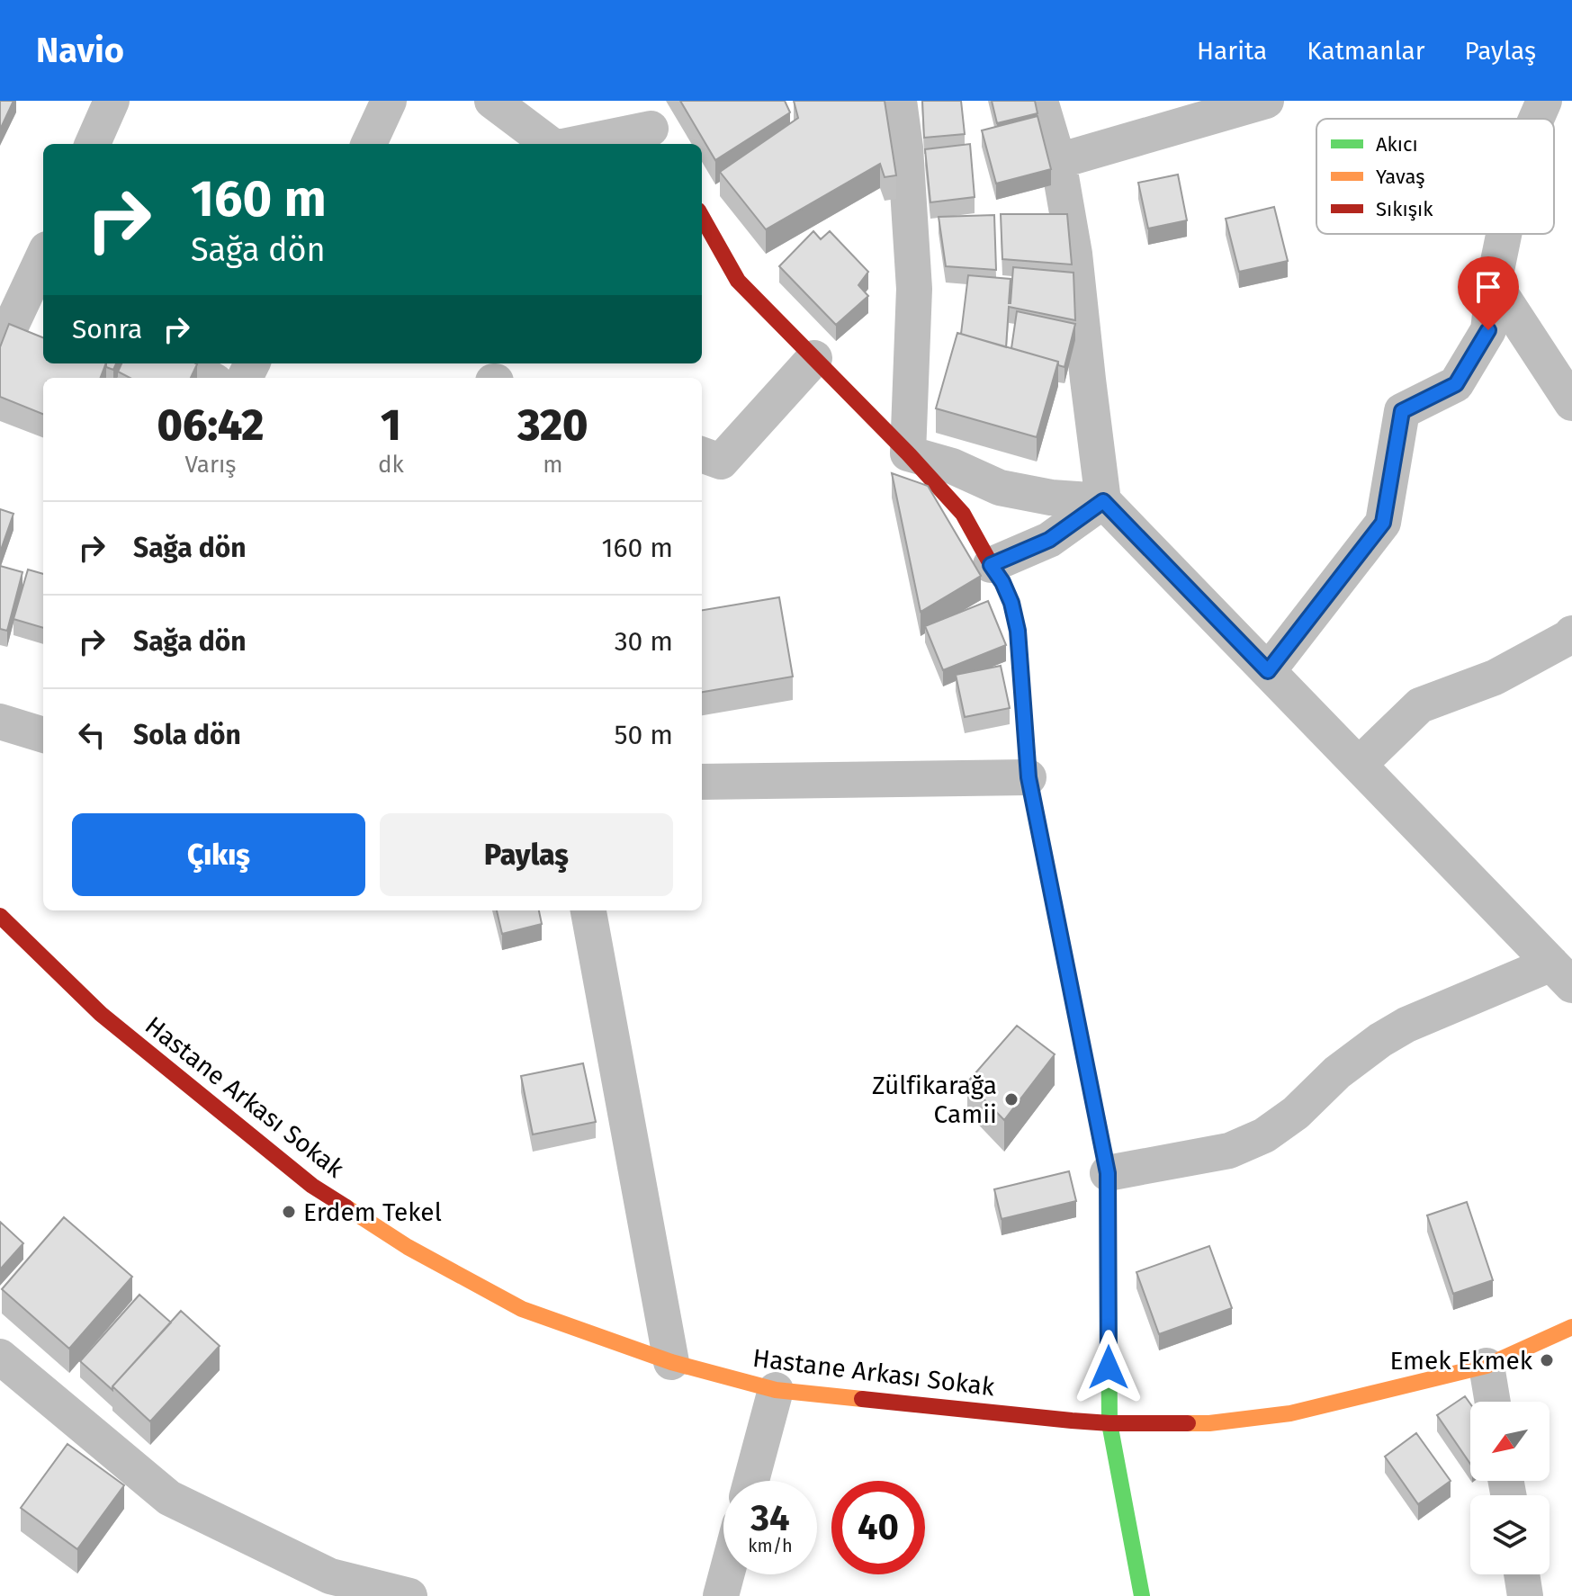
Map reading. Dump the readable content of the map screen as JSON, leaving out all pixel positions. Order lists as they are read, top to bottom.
{
  "streets": {
    "street": ["Hastane Arkası Sokak"]
  },
  "places": ["Zülfikarağa Camii", "Erdem Tekel", "Emek Ekmek"],
  "legend": ["Akıcı", "Yavaş", "Sıkışık"],
  "north": "bottom left",
  "page": {
    "header": "Navio",
    "nav": ["Harita", "Katmanlar", "Paylaş"],
    "turn": ["160 m", "Sağa dön"],
    "then": "Sonra",
    "eta": [
      "06:42",
      "Varış",
      "1",
      "dk",
      "320",
      "m"
    ],
    "list": [
      {
        "name": "Sağa dön",
        "value": "160 m"
      },
      {
        "name": "Sağa dön",
        "value": "30 m"
      },
      {
        "name": "Sola dön",
        "value": "50 m"
      }
    ],
    "buttons": ["Çıkış", "Paylaş"],
    "speed": "34 km/h",
    "limit": "40"
  }
}
